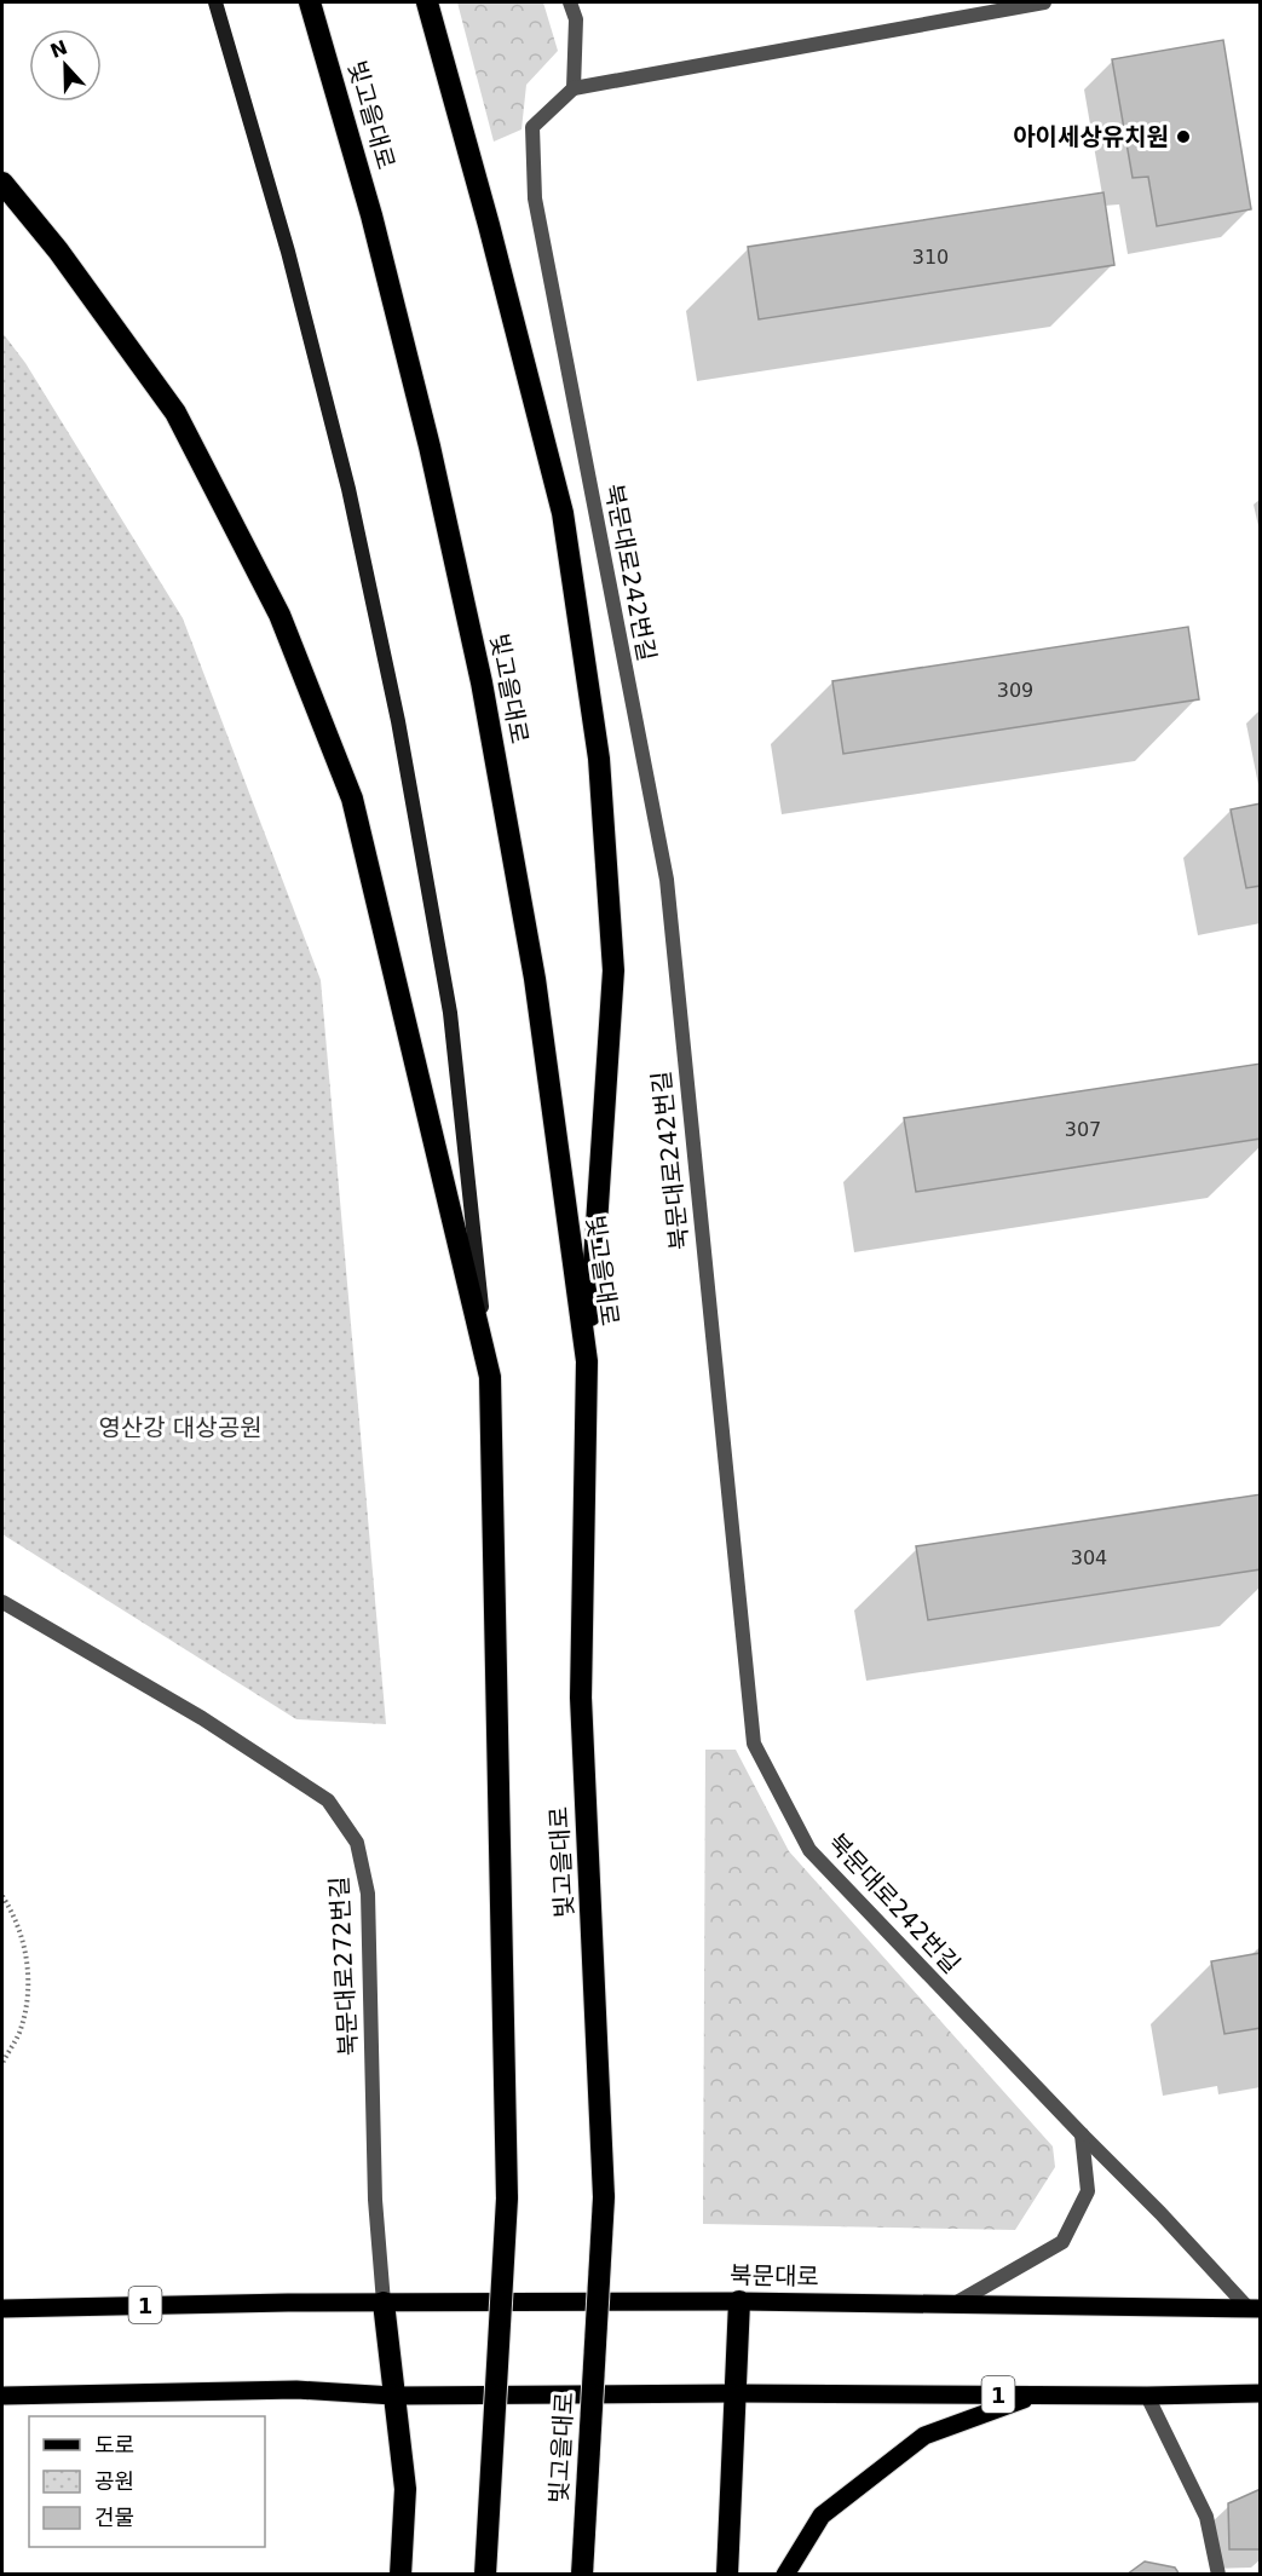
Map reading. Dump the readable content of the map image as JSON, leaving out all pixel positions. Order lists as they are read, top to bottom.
{
  "streets": {
    "highway": ["빛고을대로"],
    "main road": ["북문대로", "1"],
    "street": ["북문대로242번길", "북문대로272번길"]
  },
  "crossings": [
    ["북문대로242번길", "북문대로"],
    ["북문대로272번길", "북문대로"]
  ],
  "parks": ["영산강 대상공원"],
  "places": ["아이세상유치원"],
  "house_numbers": [
    "310",
    "309",
    "307",
    "304"
  ],
  "legend": ["도로", "공원", "건물"],
  "north": "top"
}
